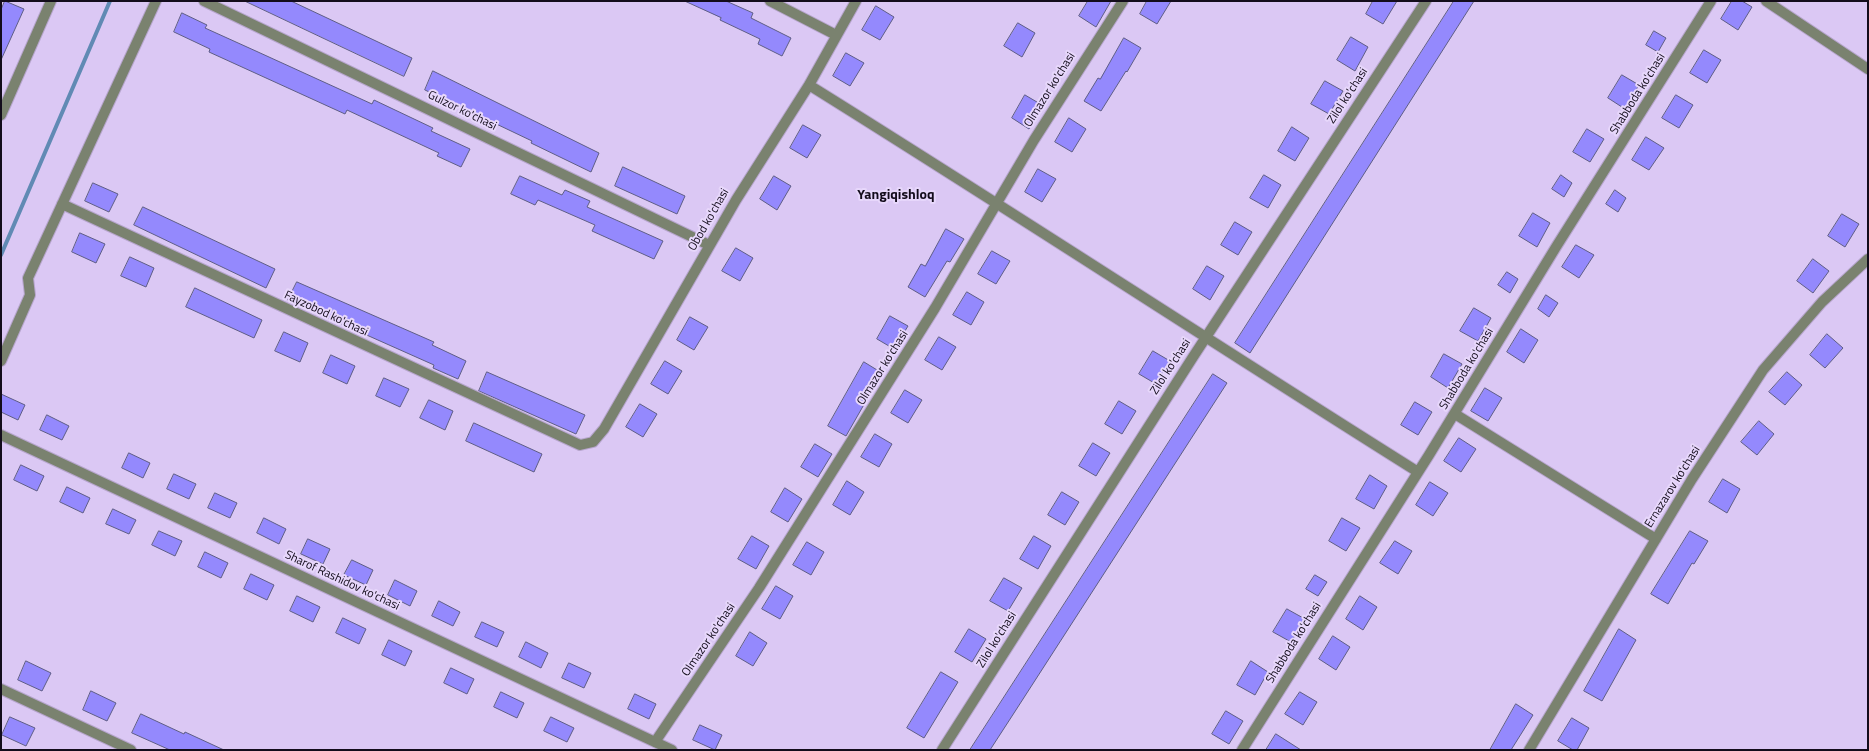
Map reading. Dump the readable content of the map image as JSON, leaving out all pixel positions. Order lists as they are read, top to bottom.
{
  "streets": {
    "street": [
      "Olmazor ko'chasi",
      "Shabboda ko'chasi",
      "Zilol ko'chasi",
      "Gulzor ko'chasi",
      "Obod ko'chasi",
      "Fayzobod ko'chasi",
      "Ernazarov ko'chasi",
      "Sharof Rashidov ko'chasi"
    ]
  },
  "crossings": [
    ["Olmazor ko'chasi", "Sharof Rashidov ko'chasi"],
    ["Gulzor ko'chasi", "Obod ko'chasi"],
    ["Obod ko'chasi", "Fayzobod ko'chasi"]
  ],
  "districts": ["Yangiqishloq"]
}
